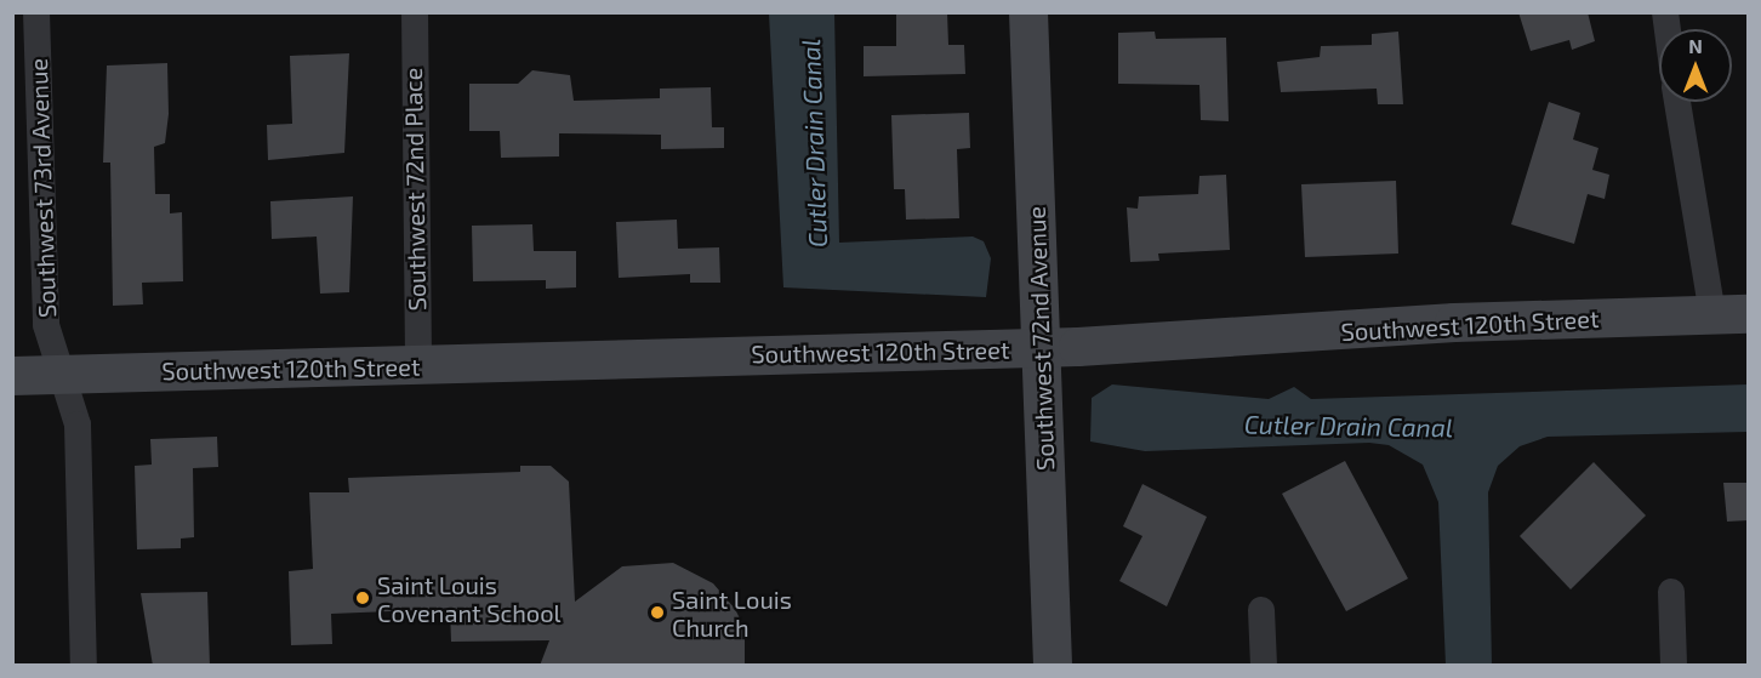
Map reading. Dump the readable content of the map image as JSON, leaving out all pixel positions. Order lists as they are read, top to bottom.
{
  "streets": {
    "street": [
      "Southwest 73rd Avenue",
      "Southwest 72nd Place",
      "Southwest 120th Street",
      "Southwest 72nd Avenue"
    ]
  },
  "crossings": [
    ["Southwest 73rd Avenue", "Southwest 120th Street"],
    ["Southwest 72nd Place", "Southwest 120th Street"],
    ["Southwest 120th Street", "Southwest 72nd Avenue"]
  ],
  "water": ["Cutler Drain Canal"],
  "places": ["Saint Louis Covenant School", "Saint Louis Church"],
  "north": "top"
}
